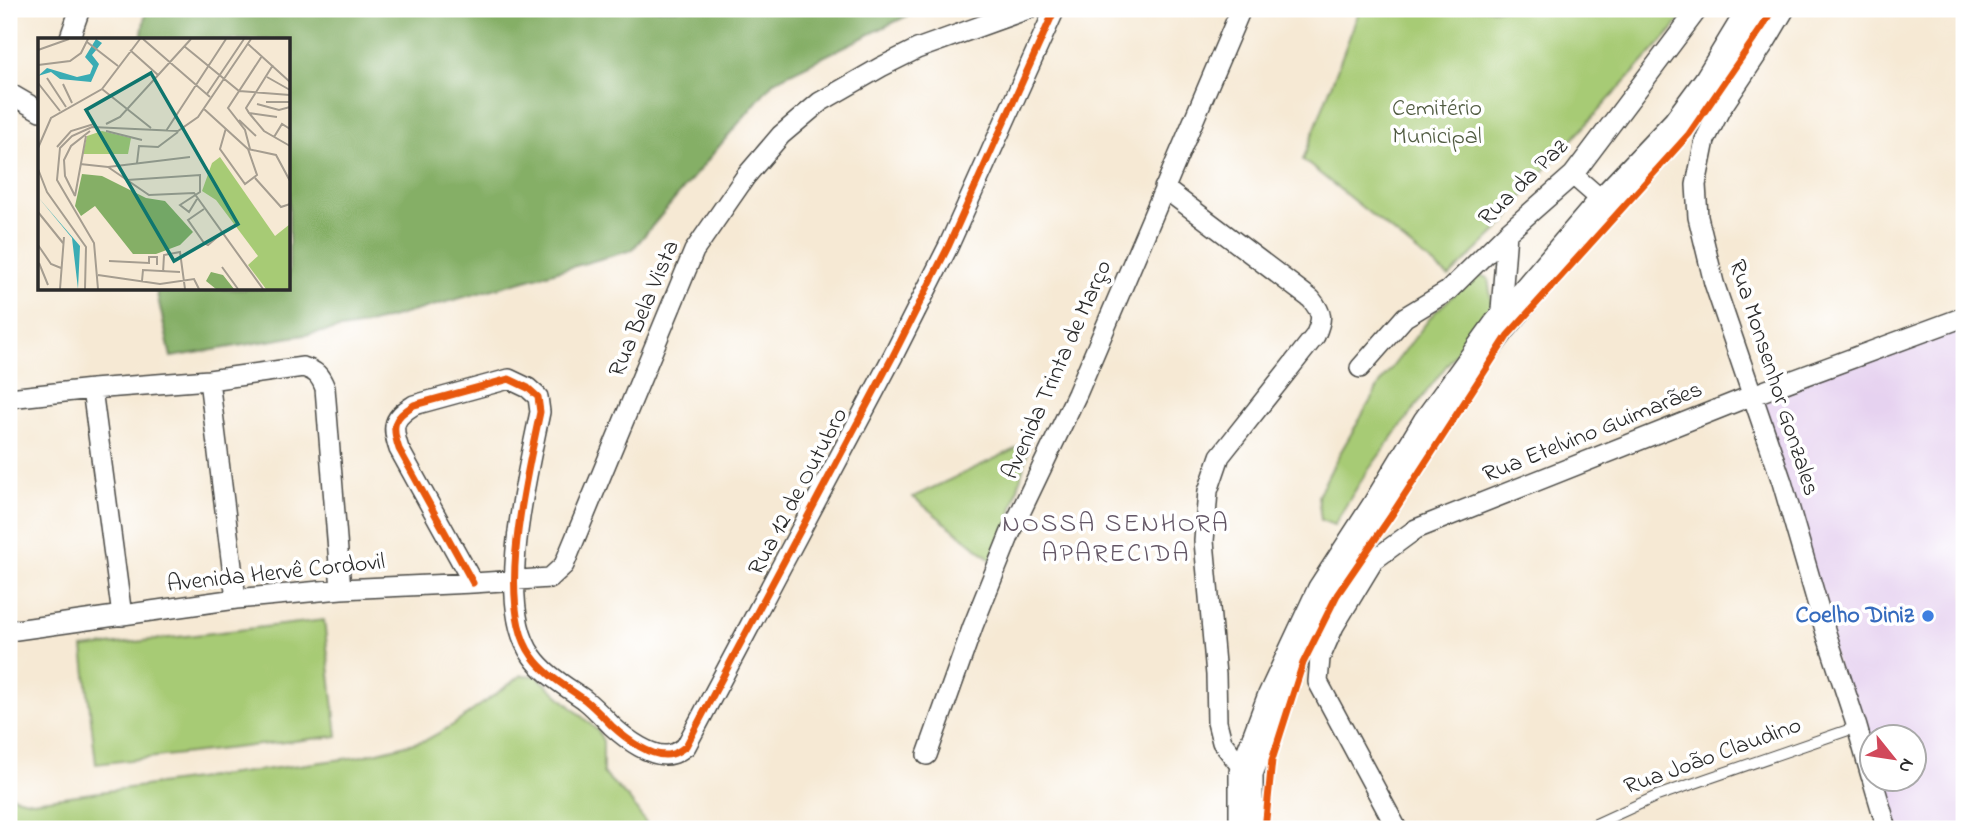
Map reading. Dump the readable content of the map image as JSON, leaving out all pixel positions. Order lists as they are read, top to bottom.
{
  "streets": {
    "street": [
      "Rua da Paz",
      "Rua Bela Vista",
      "Avenida Trinta de Março",
      "Rua Monsenhor Gonzales",
      "Rua Etelvino Guimarães",
      "Rua 12 de Outubro",
      "Avenida Hervê Cordovil"
    ],
    "lane": ["Rua João Claudino"]
  },
  "crossings": [
    ["Rua Bela Vista", "Avenida Hervê Cordovil"],
    ["Rua Monsenhor Gonzales", "Rua Etelvino Guimarães"],
    ["Rua Monsenhor Gonzales", "Rua João Claudino"],
    ["Rua 12 de Outubro", "Avenida Hervê Cordovil"]
  ],
  "districts": ["NOSSA SENHORA APARECIDA"],
  "parks": ["Cemitério Municipal"],
  "places": ["Coelho Diniz"],
  "north": "bottom right"
}
